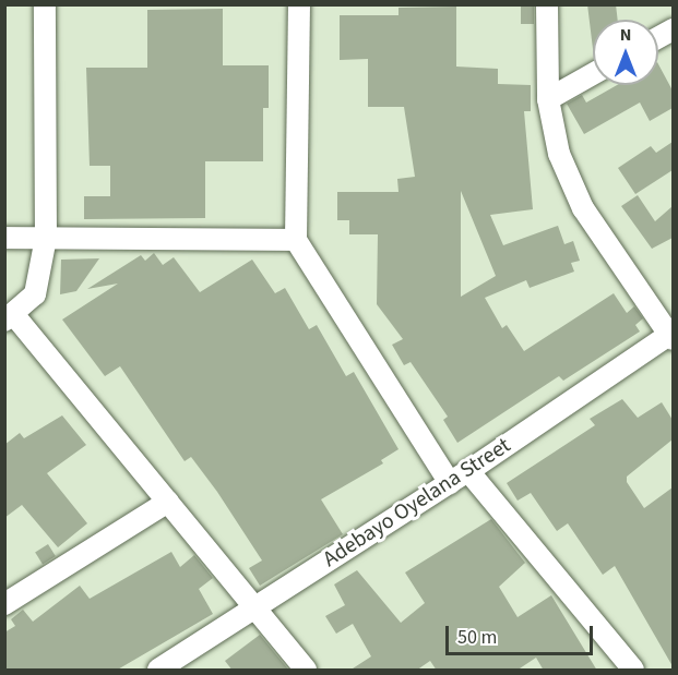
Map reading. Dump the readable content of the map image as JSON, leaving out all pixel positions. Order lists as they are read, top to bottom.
{
  "streets": {
    "street": ["Adebayo Oyelana Street"]
  },
  "scale_bar": "50 m",
  "north": "top"
}
